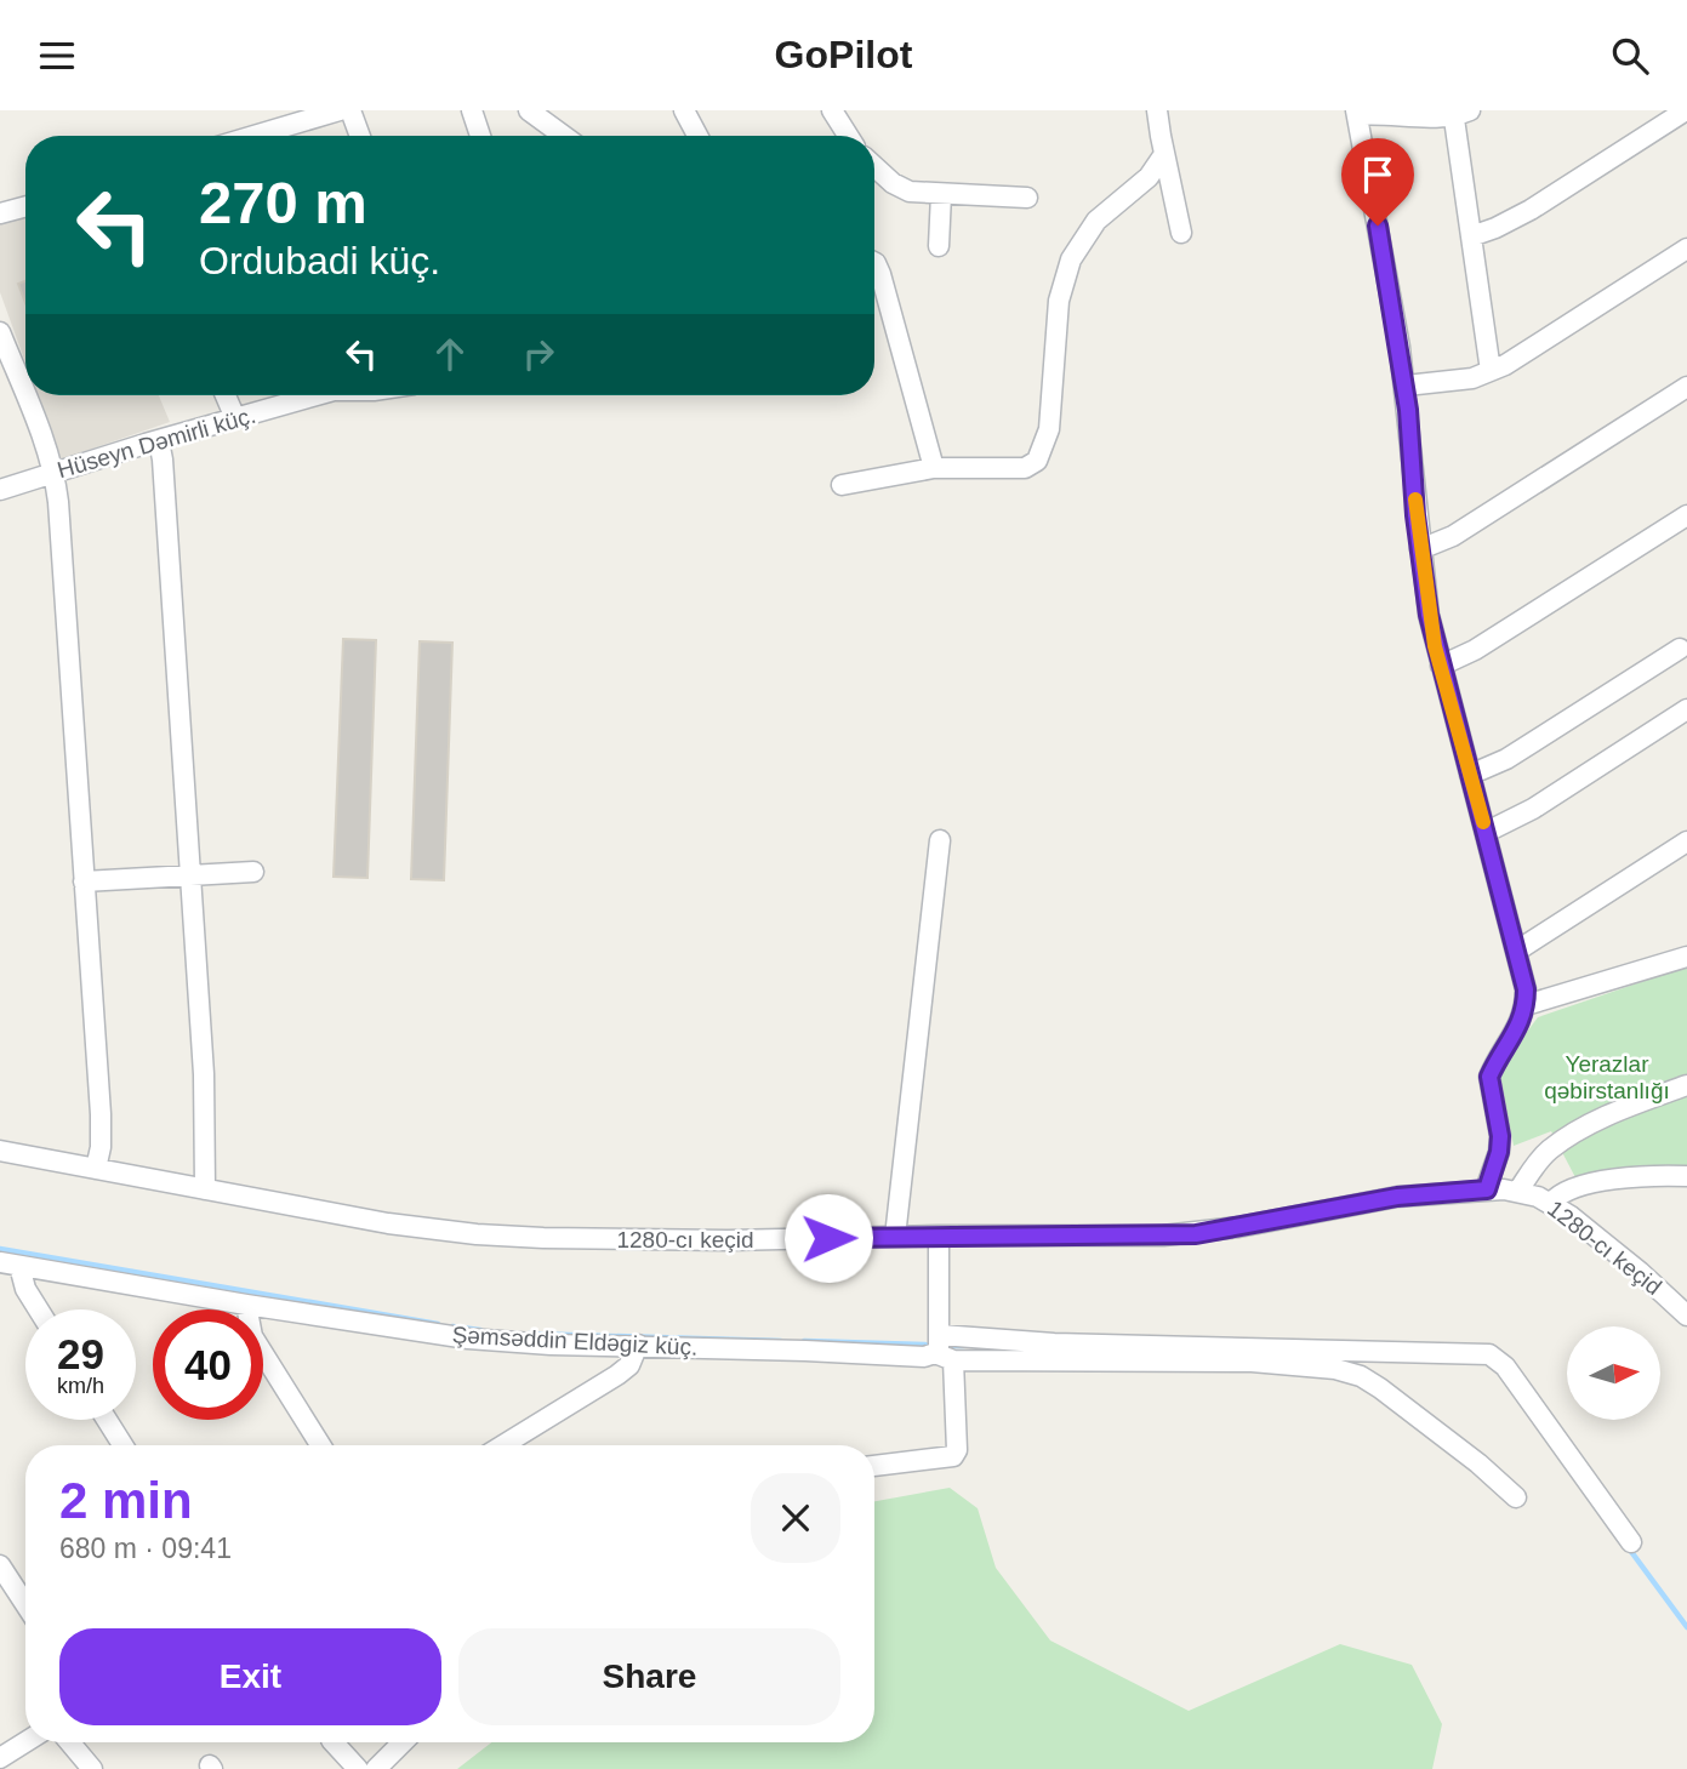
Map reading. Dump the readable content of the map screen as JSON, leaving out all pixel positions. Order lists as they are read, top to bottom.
{
  "streets": {
    "street": ["Hüseyn Dəmirli küç.", "1280-cı keçid", "Şəmsəddin Eldəgiz küç."]
  },
  "parks": ["Yerazlar qəbirstanlığı"],
  "north": "right",
  "page": {
    "header": "GoPilot",
    "turn": ["270 m", "Ordubadi küç."],
    "speed": "29 km/h",
    "limit": "40",
    "heading": ["2 min", "680 m · 09:41"],
    "buttons": ["Exit", "Share"]
  }
}
